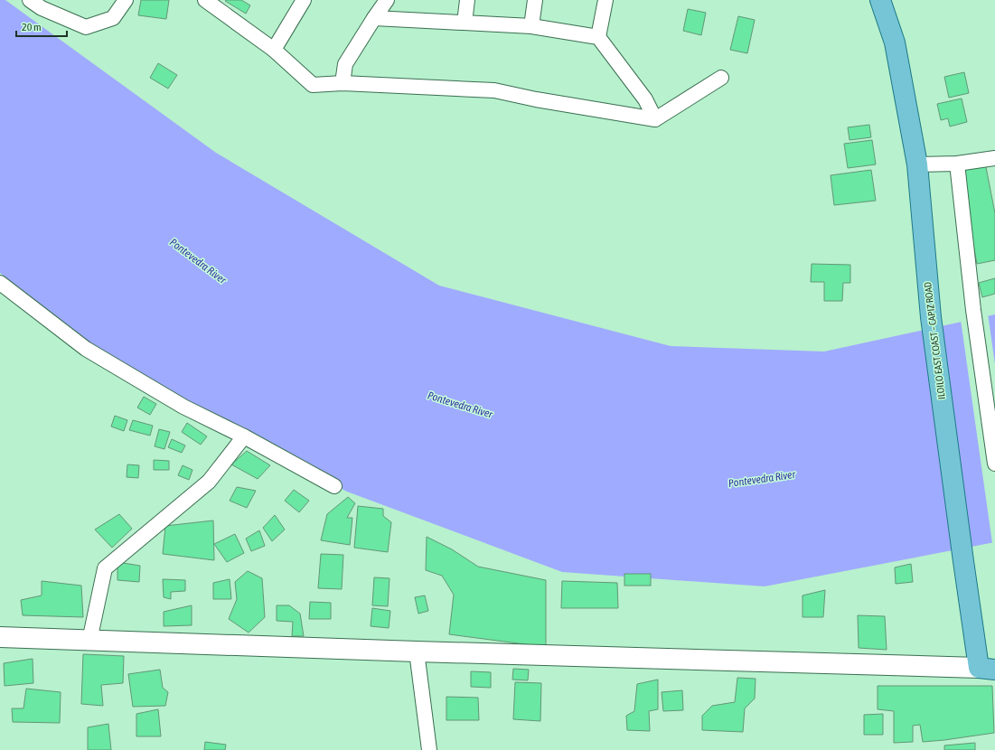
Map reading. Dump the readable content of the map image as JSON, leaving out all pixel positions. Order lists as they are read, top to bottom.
{
  "streets": {
    "main road": ["ILOILO EAST COAST – CAPIZ ROAD"]
  },
  "water": ["Pontevedra River"],
  "scale_bar": "20 m"
}
